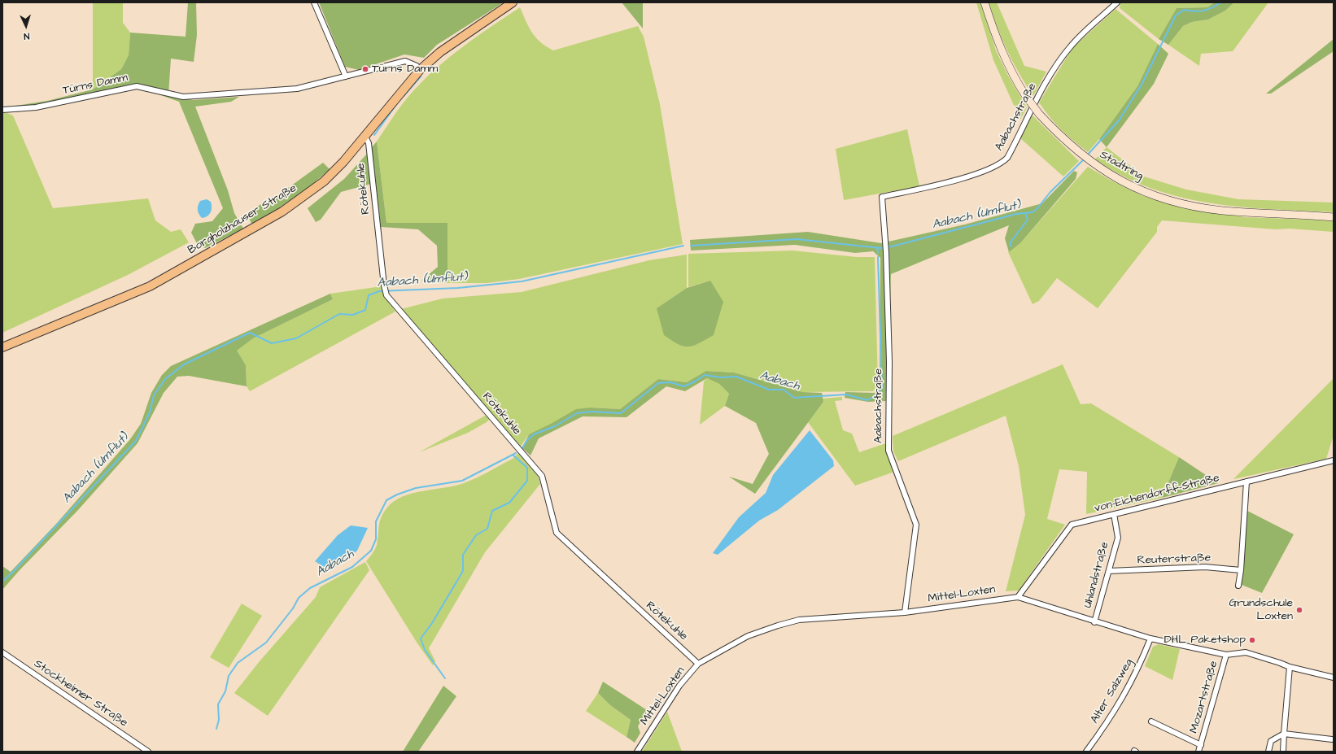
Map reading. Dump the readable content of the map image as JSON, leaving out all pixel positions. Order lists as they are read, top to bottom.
{
  "streets": {
    "main road": ["Borgholzhauser Straße"],
    "street": [
      "Türns Damm",
      "Aabachstraße",
      "Stadtring",
      "Rötekuhle",
      "von-Eichendorff-Straße",
      "Reuterstraße",
      "Uhlandstraße",
      "Mittel-Loxten",
      "Alter Salzweg",
      "Stockheimer Straße",
      "Mozartstraße"
    ]
  },
  "crossings": [
    ["Türns Damm", "Borgholzhauser Straße"],
    ["Aabachstraße", "Mittel-Loxten"],
    ["Rötekuhle", "Borgholzhauser Straße"],
    ["Rötekuhle", "Mittel-Loxten"],
    ["von-Eichendorff-Straße", "Uhlandstraße"],
    ["von-Eichendorff-Straße", "Mittel-Loxten"],
    ["Reuterstraße", "Uhlandstraße"],
    ["Uhlandstraße", "Mittel-Loxten"],
    ["Mittel-Loxten", "Alter Salzweg"],
    ["Mittel-Loxten", "Mozartstraße"]
  ],
  "water": ["Aabach (Umflut)", "Aabach"],
  "places": ["Türns Damm", "Grundschule Loxten", "DHL Paketshop"],
  "north": "bottom"
}
